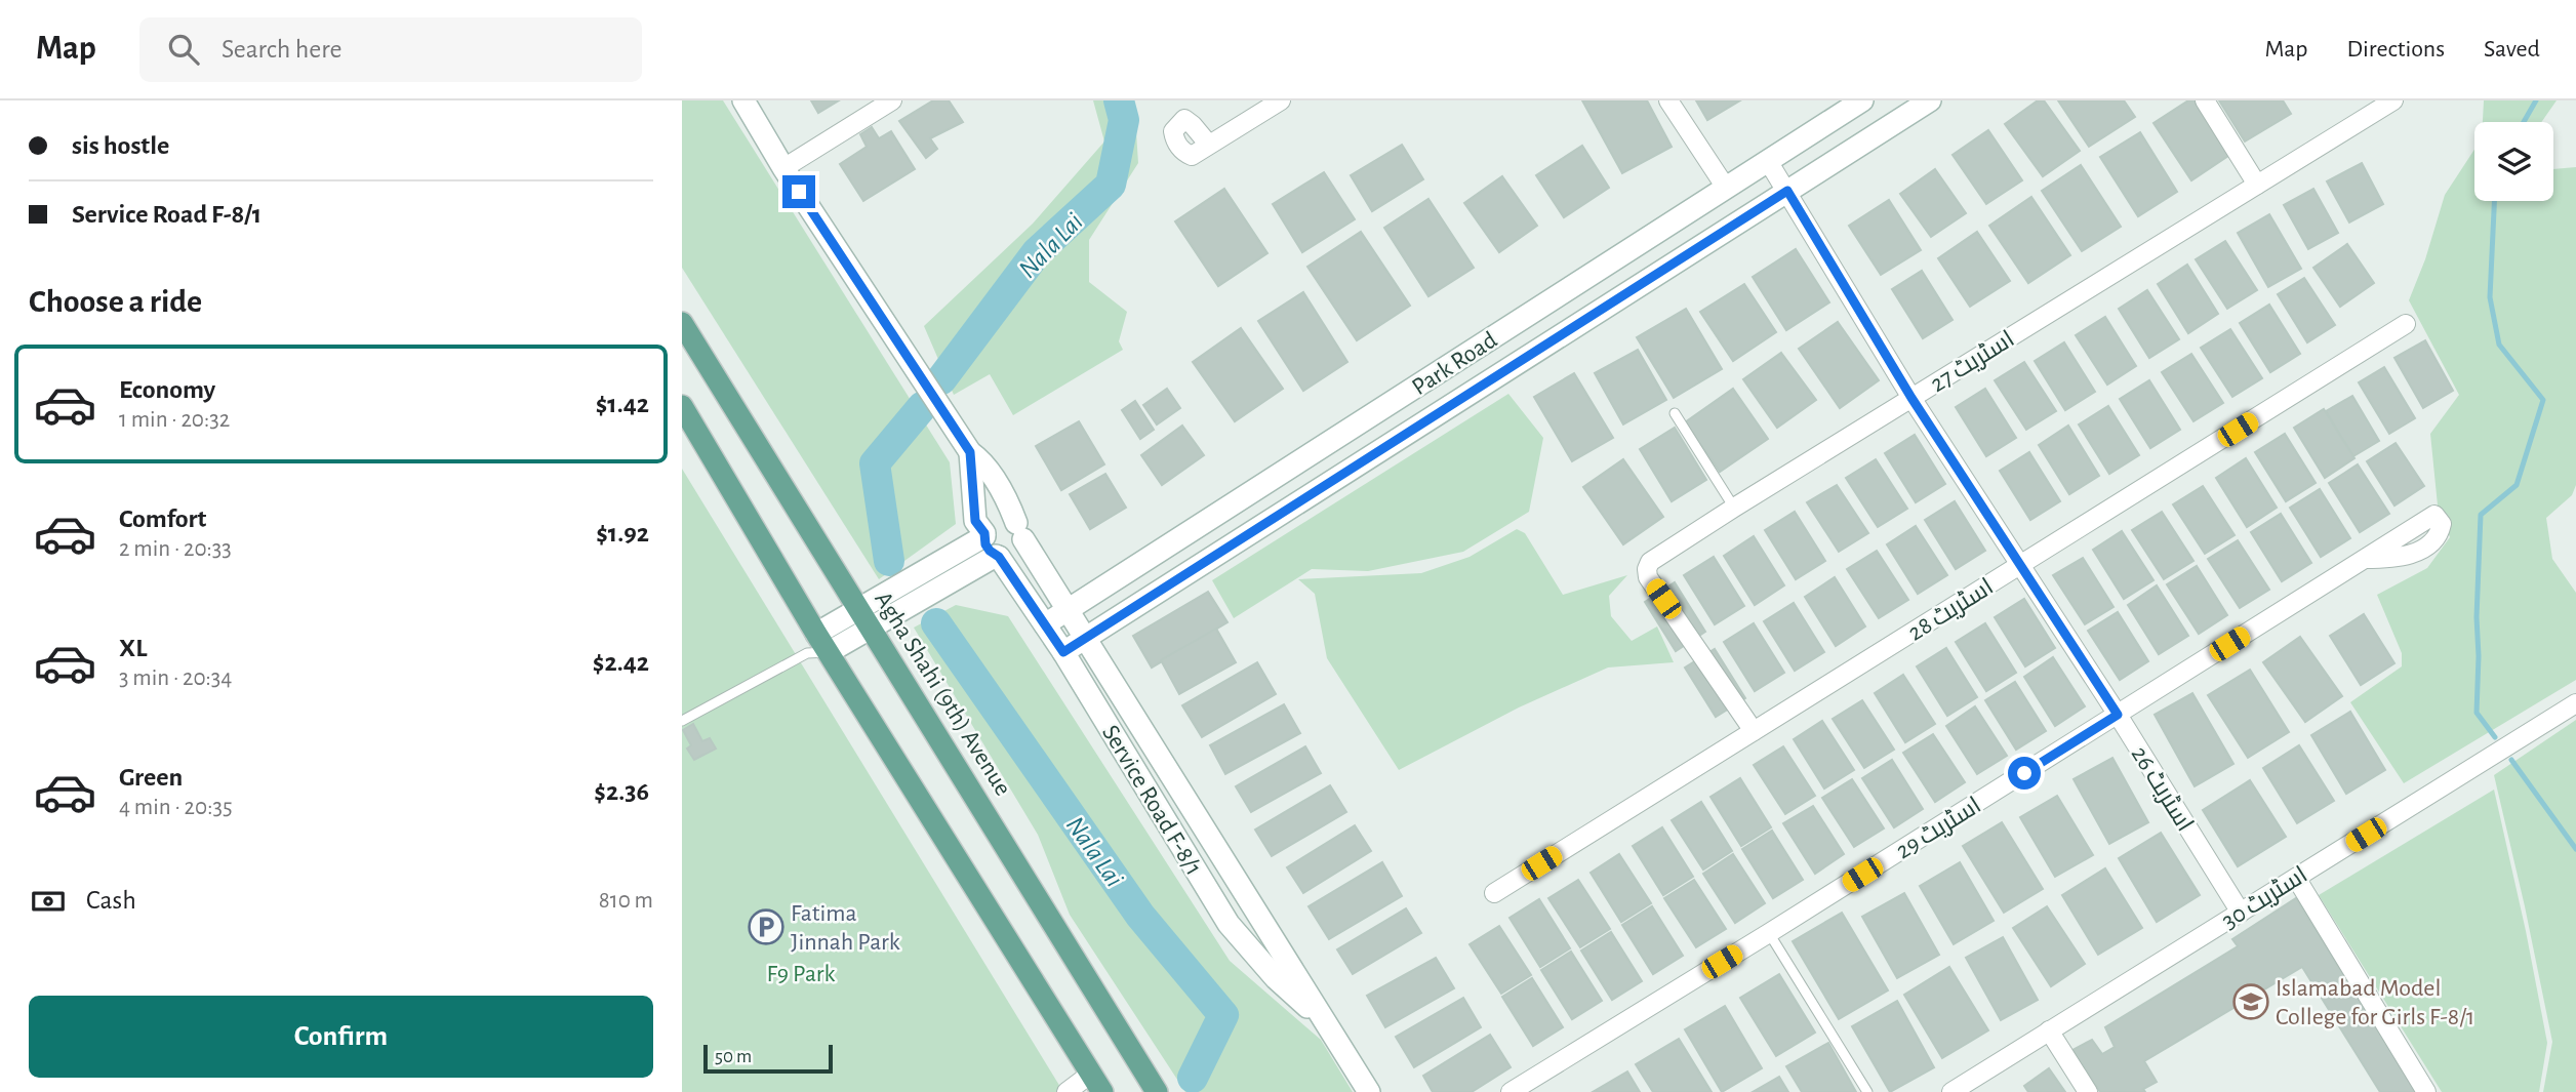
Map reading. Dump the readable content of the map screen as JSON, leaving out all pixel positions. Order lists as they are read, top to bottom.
{
  "streets": {
    "main road": ["Agha Shahi (9th) Avenue"],
    "street": [
      "اسٹریٹ 27",
      "Park Road",
      "اسٹریٹ 28",
      "اسٹریٹ 26",
      "Service Road F-8/1",
      "اسٹریٹ 29",
      "اسٹریٹ 30"
    ]
  },
  "crossings": [
    ["اسٹریٹ 27", "اسٹریٹ 28"],
    ["اسٹریٹ 27", "اسٹریٹ 26"],
    ["Park Road", "اسٹریٹ 26"],
    ["Park Road", "Service Road F-8/1"],
    ["اسٹریٹ 28", "اسٹریٹ 26"],
    ["اسٹریٹ 26", "اسٹریٹ 29"],
    ["اسٹریٹ 26", "اسٹریٹ 30"]
  ],
  "water": ["Nala Lai"],
  "parks": ["F9 Park"],
  "places": {
    "parking": ["Fatima Jinnah Park"],
    "school or university": ["Islamabad Model College for Girls F-8/1"]
  },
  "scale_bar": "50 m",
  "page": {
    "header": "Map",
    "search": "Search here",
    "nav": ["Map", "Directions", "Saved"],
    "banner": ["sis hostle", "Service Road F-8/1"],
    "heading": "Choose a ride",
    "list": [
      {
        "name": "Economy",
        "note": "1 min · 20:32",
        "value": "$1.42"
      },
      {
        "name": "Comfort",
        "note": "2 min · 20:33",
        "value": "$1.92"
      },
      {
        "name": "XL",
        "note": "3 min · 20:34",
        "value": "$2.42"
      },
      {
        "name": "Green",
        "note": "4 min · 20:35",
        "value": "$2.36"
      }
    ],
    "pay": ["Cash", "810 m"],
    "buttons": "Confirm",
    "scale": "50 m"
  }
}
